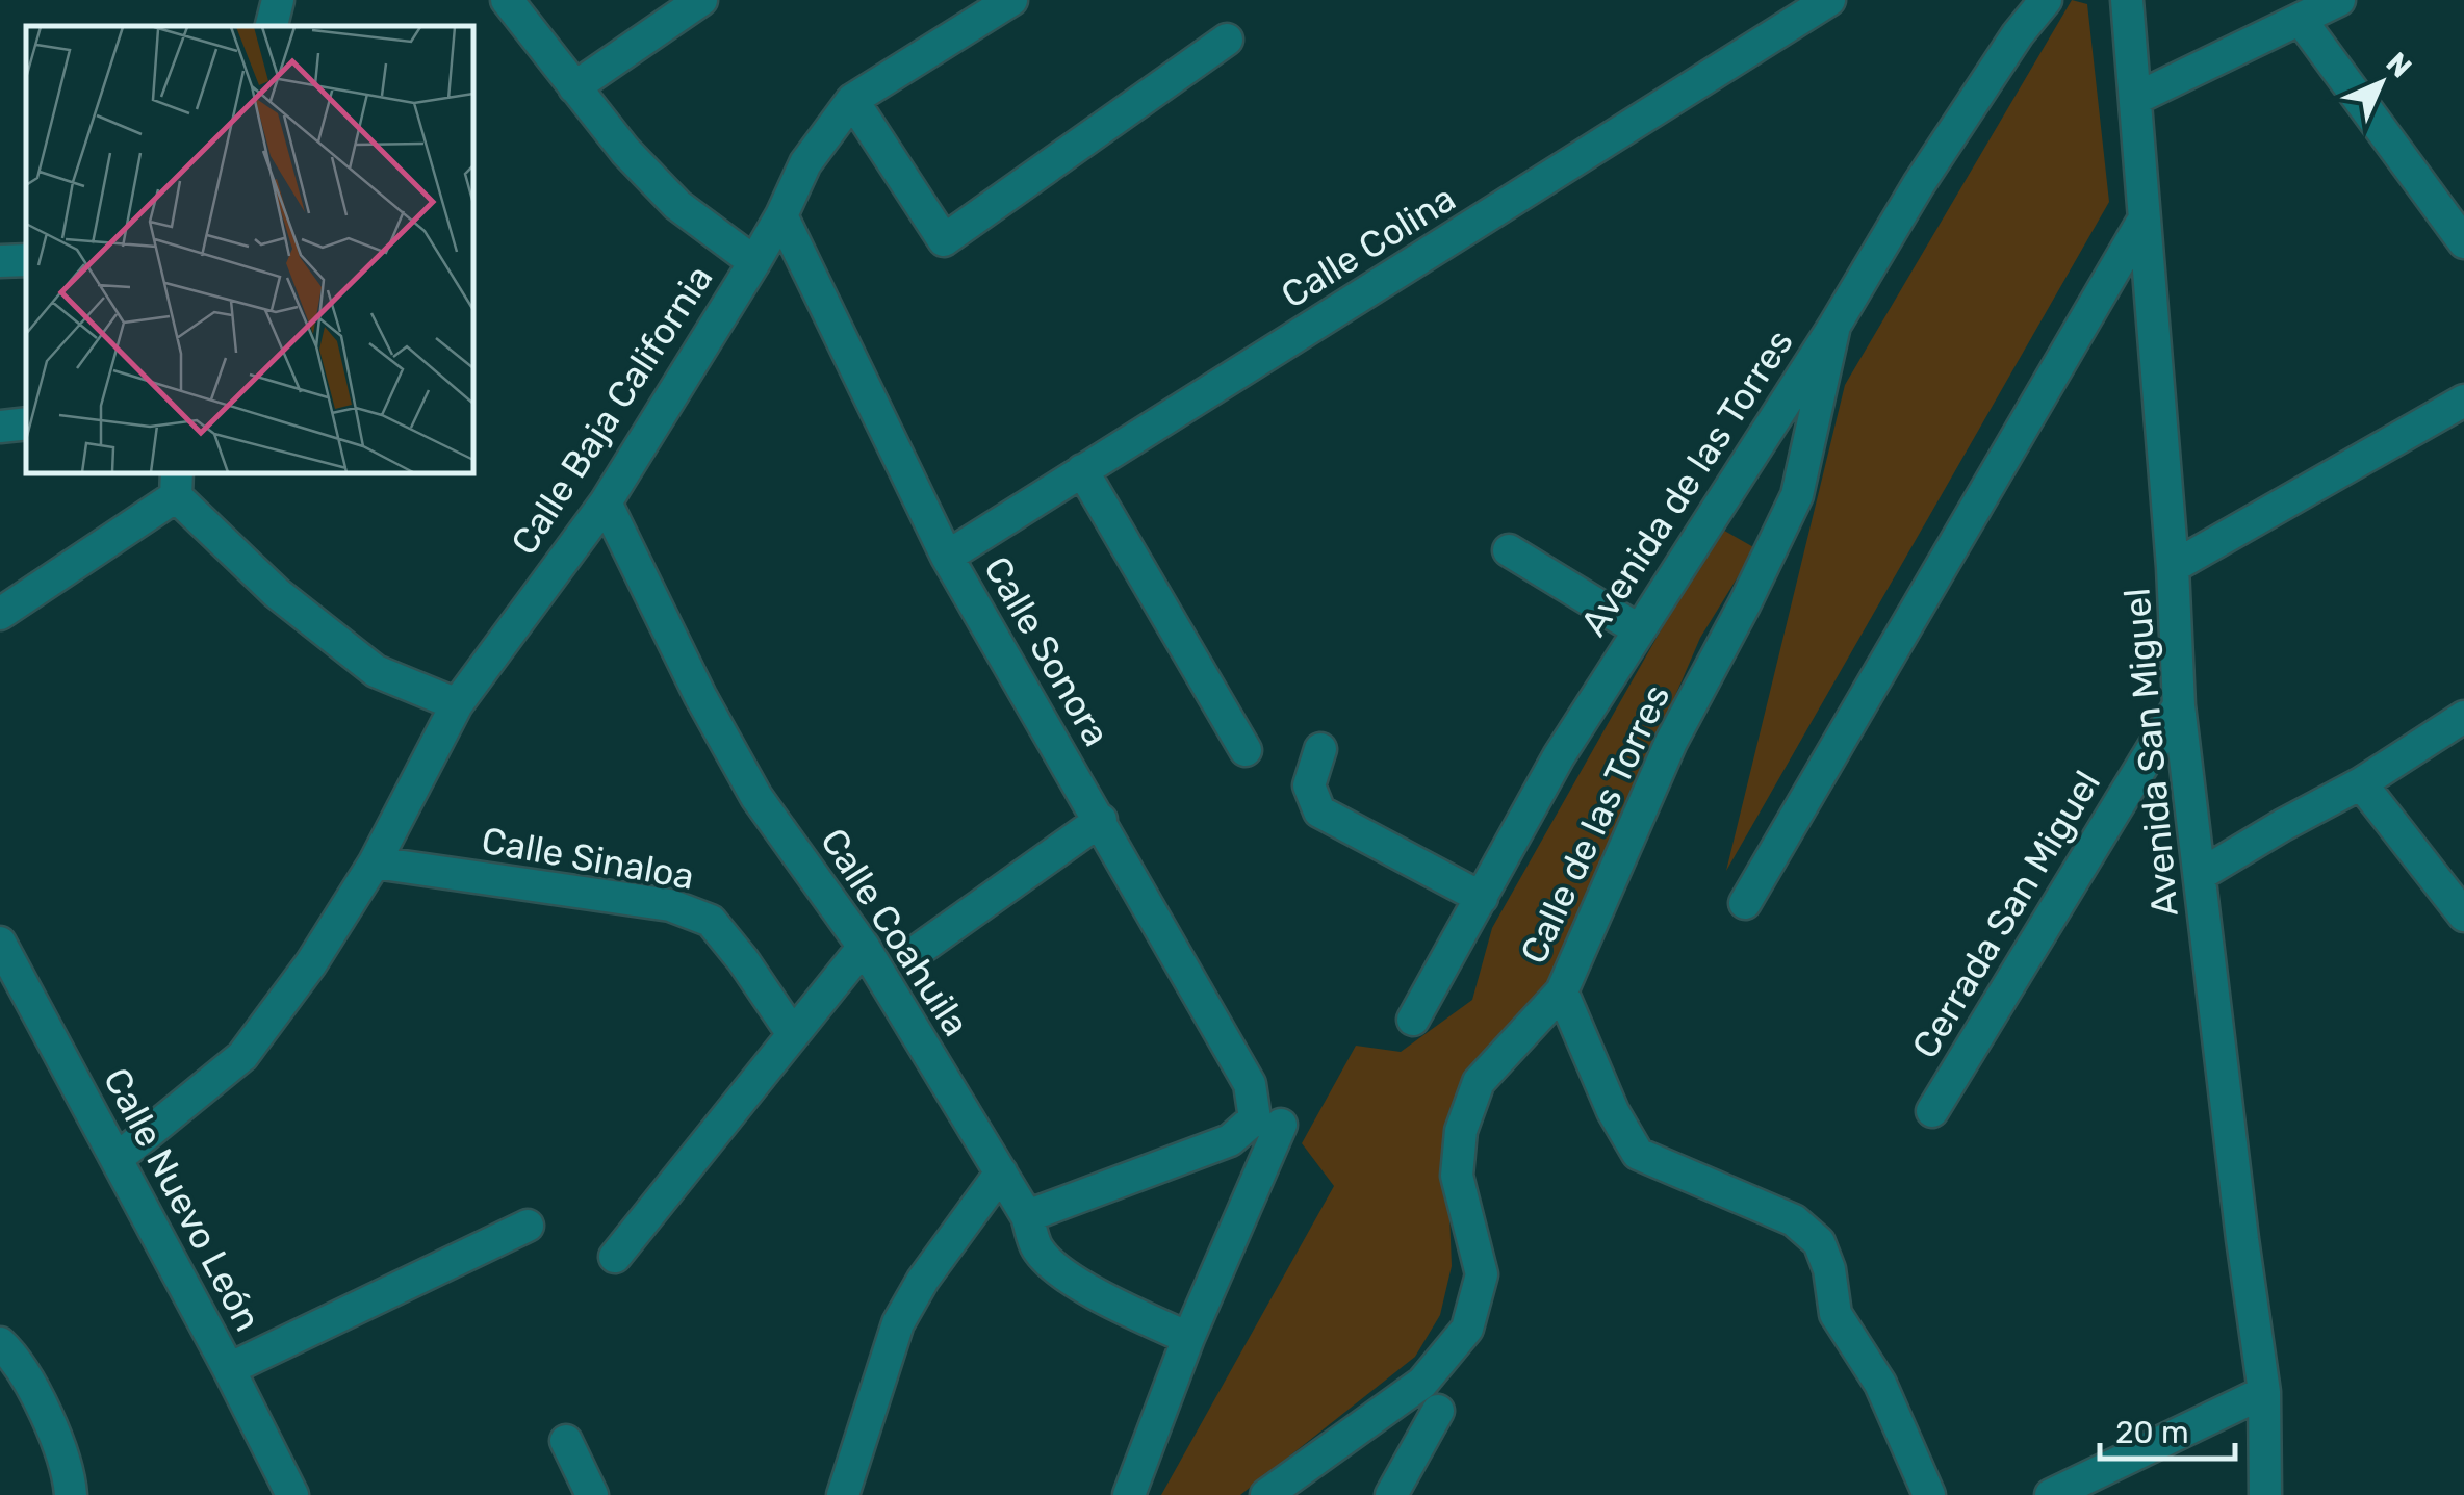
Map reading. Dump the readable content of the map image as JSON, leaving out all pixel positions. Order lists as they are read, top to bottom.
{
  "streets": {
    "street": [
      "Calle Colina",
      "Calle Baja California",
      "Avenida de las Torres",
      "Calle Sonora",
      "Avenida San Miguel",
      "Calle de las Torres",
      "Calle Sinaloa",
      "Cerrada San Miguel",
      "Calle Coahuila",
      "Calle Nuevo León"
    ]
  },
  "crossings": [
    ["Calle Colina", "Calle Sonora"],
    ["Calle Baja California", "Calle Sonora"],
    ["Calle Baja California", "Calle Sinaloa"],
    ["Calle Baja California", "Calle Coahuila"],
    ["Calle Baja California", "Calle Nuevo León"],
    ["Avenida de las Torres", "Calle de las Torres"],
    ["Avenida San Miguel", "Cerrada San Miguel"]
  ],
  "scale_bar": "20 m",
  "north": "top right"
}
